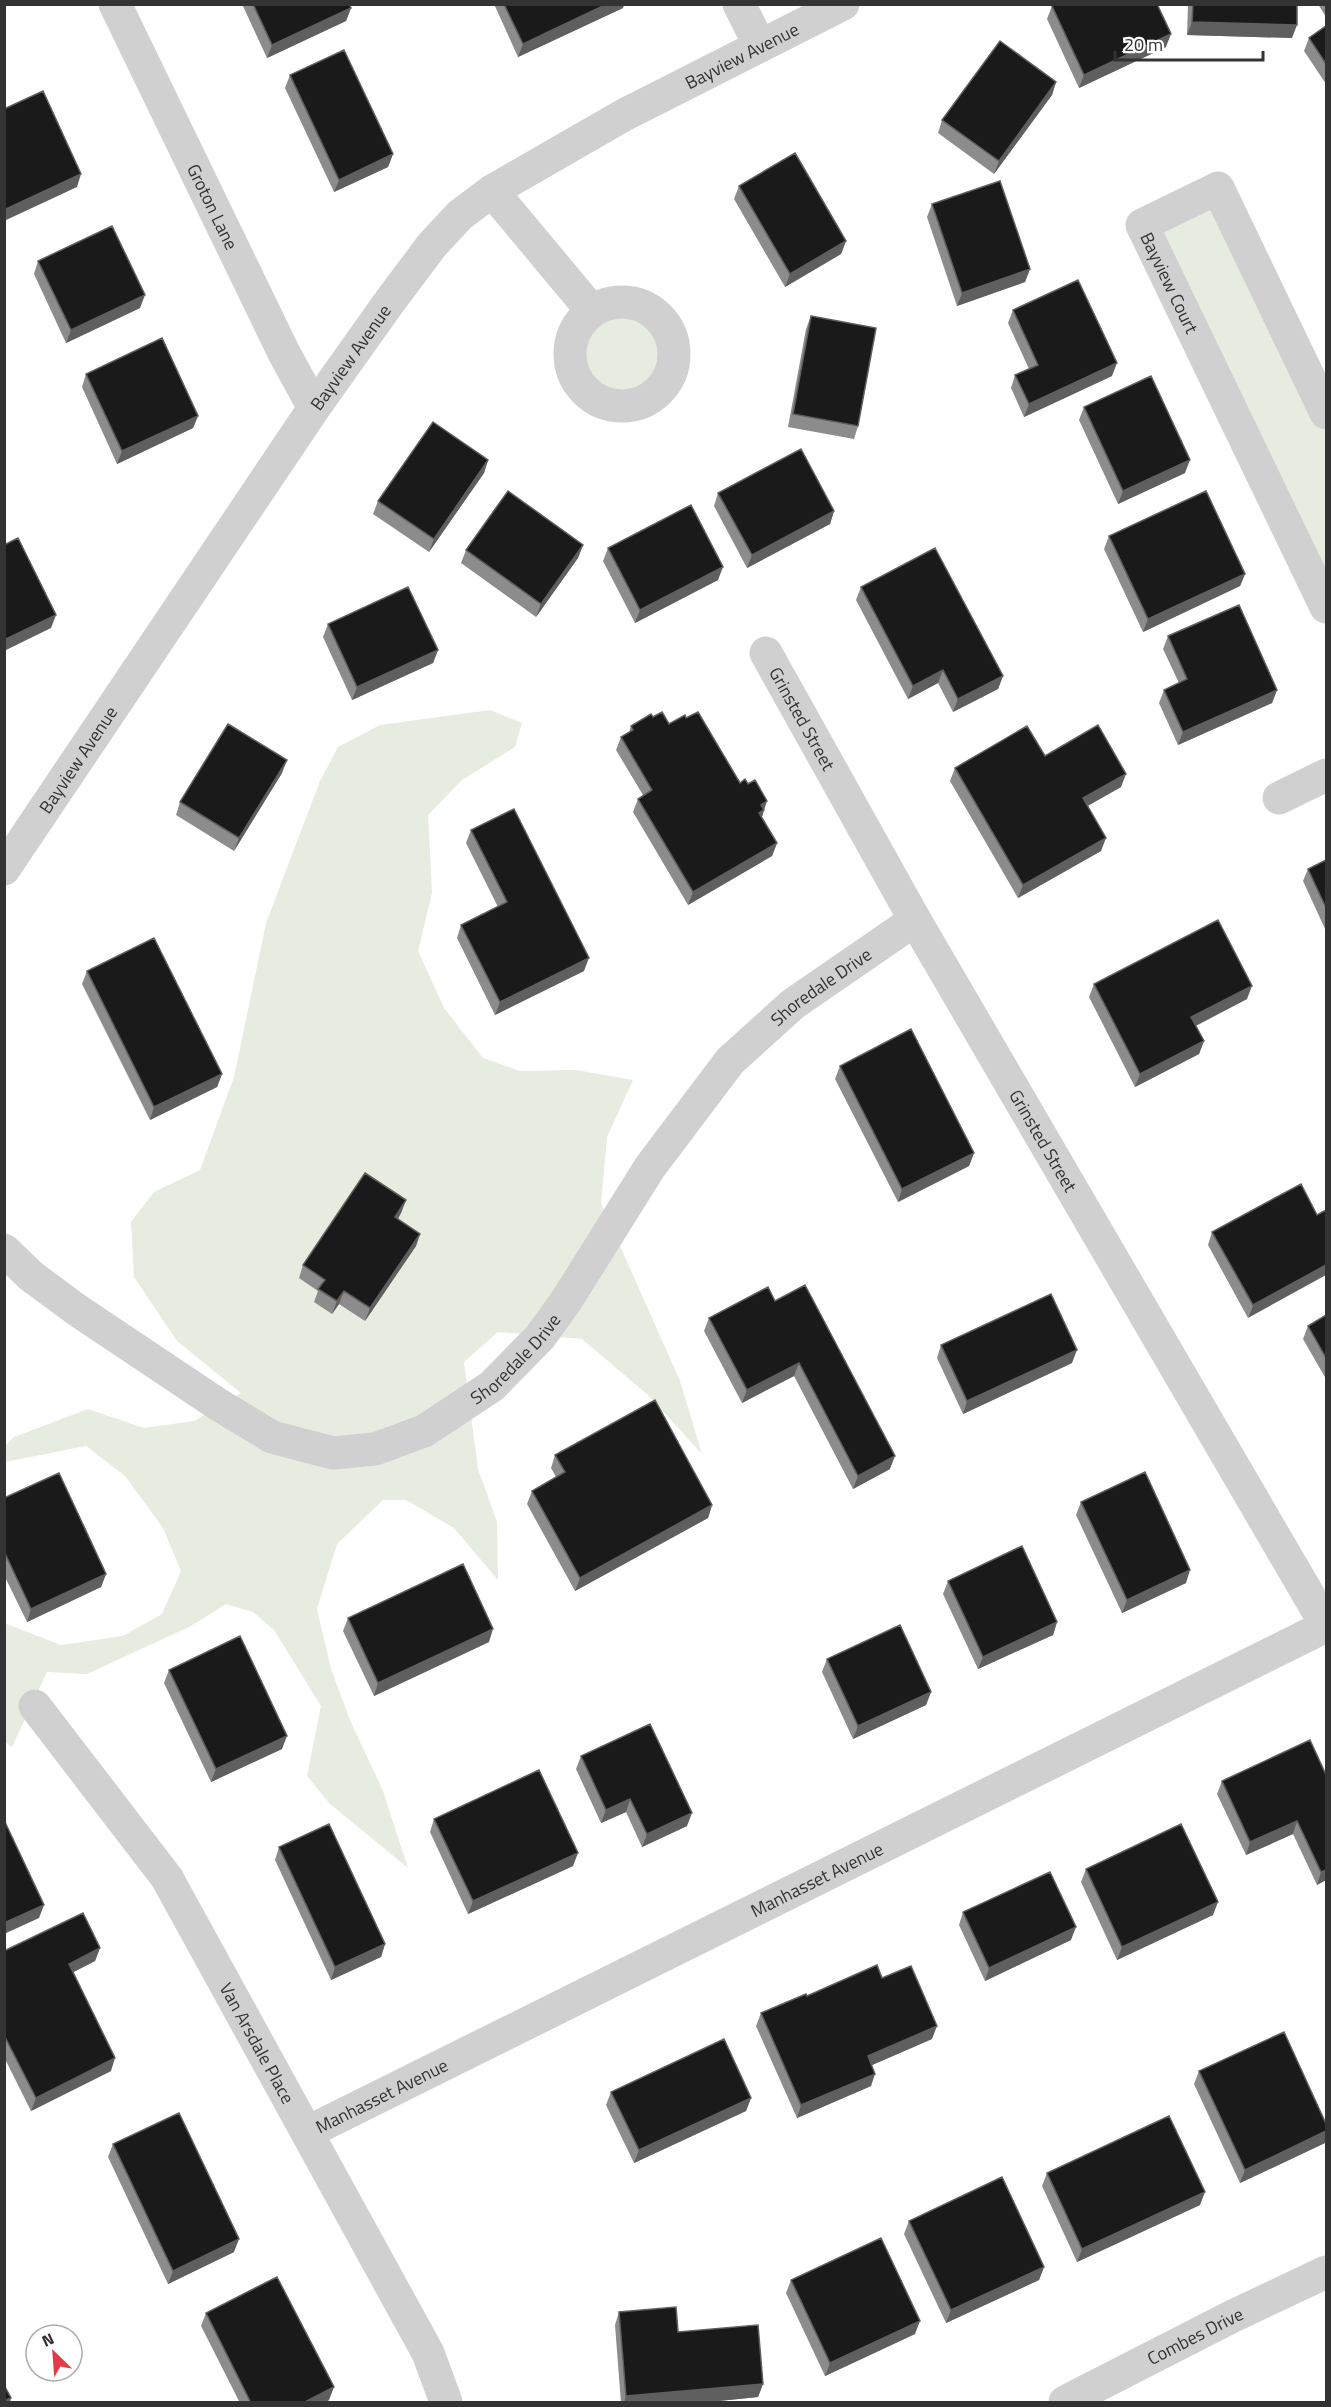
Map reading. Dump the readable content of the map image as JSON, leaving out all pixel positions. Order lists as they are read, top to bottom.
{
  "streets": {
    "street": [
      "Bayview Avenue",
      "Groton Lane",
      "Bayview Court",
      "Grinsted Street",
      "Shoredale Drive",
      "Manhasset Avenue",
      "Van Arsdale Place",
      "Combes Drive"
    ]
  },
  "crossings": [
    ["Bayview Avenue", "Groton Lane"],
    ["Grinsted Street", "Shoredale Drive"],
    ["Grinsted Street", "Manhasset Avenue"],
    ["Manhasset Avenue", "Van Arsdale Place"]
  ],
  "scale_bar": "20 m",
  "north": "top left"
}
